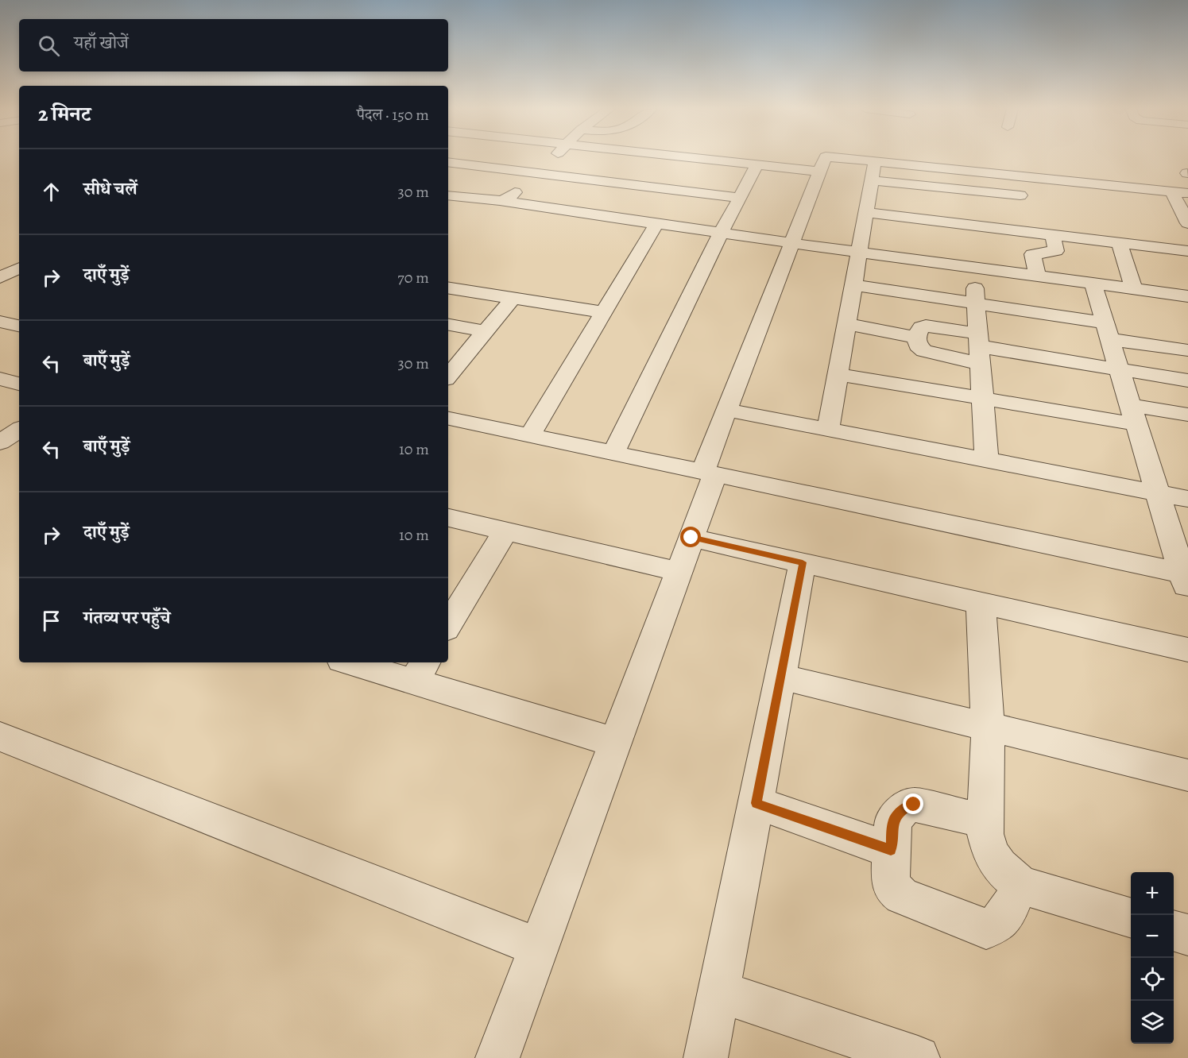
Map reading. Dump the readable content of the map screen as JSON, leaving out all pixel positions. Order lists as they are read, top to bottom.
{
  "page": {
    "search": "यहाँ खोजें",
    "heading": ["2 मिनट", "पैदल · 150 m"],
    "list": [
      ["सीधे चलें", "30 m"],
      ["दाएँ मुड़ें", "70 m"],
      ["बाएँ मुड़ें", "30 m"],
      ["बाएँ मुड़ें", "10 m"],
      ["दाएँ मुड़ें", "10 m"],
      "गंतव्य पर पहुँचे"
    ],
    "map_buttons": ["+", "−"]
  }
}
